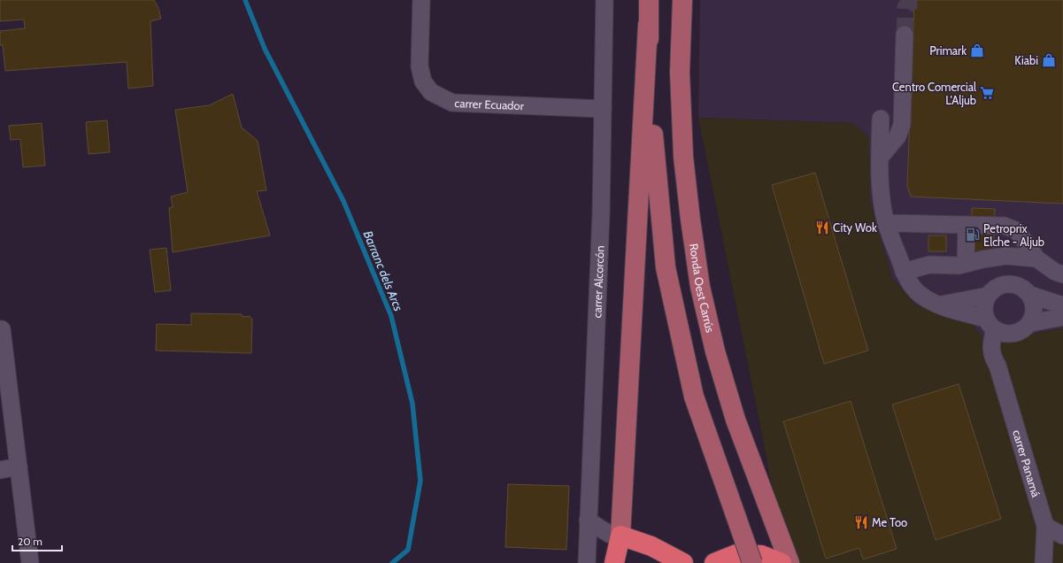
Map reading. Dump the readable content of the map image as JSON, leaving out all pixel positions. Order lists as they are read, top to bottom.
{
  "streets": {
    "main road": ["Ronda Oest Carrús"],
    "street": ["carrer Ecuador", "carrer Alcorcón", "carrer Panamá"]
  },
  "crossings": [
    ["carrer Ecuador", "carrer Alcorcón"]
  ],
  "water": ["Barranc dels Arcs"],
  "places": {
    "shop": ["Primark", "Kiabi"],
    "supermarket": ["Centro Comercial L'Aljub"],
    "restaurant": ["City Wok", "Me Too"],
    "fuel station": ["Petroprix Elche - Aljub"]
  },
  "scale_bar": "20 m"
}
